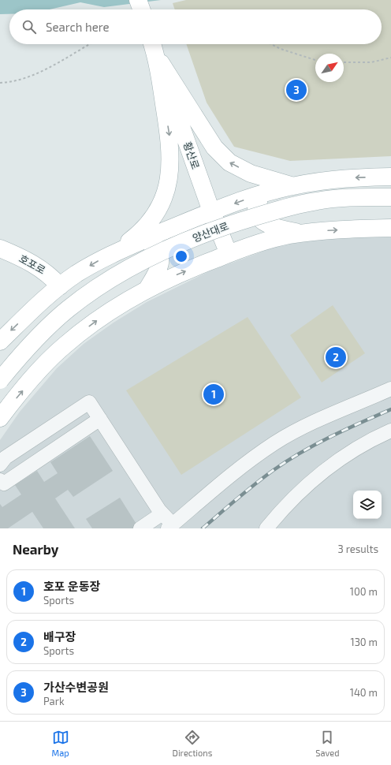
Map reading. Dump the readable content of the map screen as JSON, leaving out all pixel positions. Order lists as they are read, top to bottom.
{
  "streets": {
    "main road": ["황산로", "양산대로", "호포로"]
  },
  "north": "top right",
  "page": {
    "search": "Search here",
    "pins": ["3", "2", "1"],
    "heading": ["Nearby", "3 results"],
    "list": [
      {
        "mark": "1",
        "name": "호포 운동장",
        "note": "Sports",
        "value": "100 m"
      },
      {
        "mark": "2",
        "name": "배구장",
        "note": "Sports",
        "value": "130 m"
      },
      {
        "mark": "3",
        "name": "가산수변공원",
        "note": "Park",
        "value": "140 m"
      }
    ],
    "nav": ["Map", "Directions", "Saved"]
  }
}
